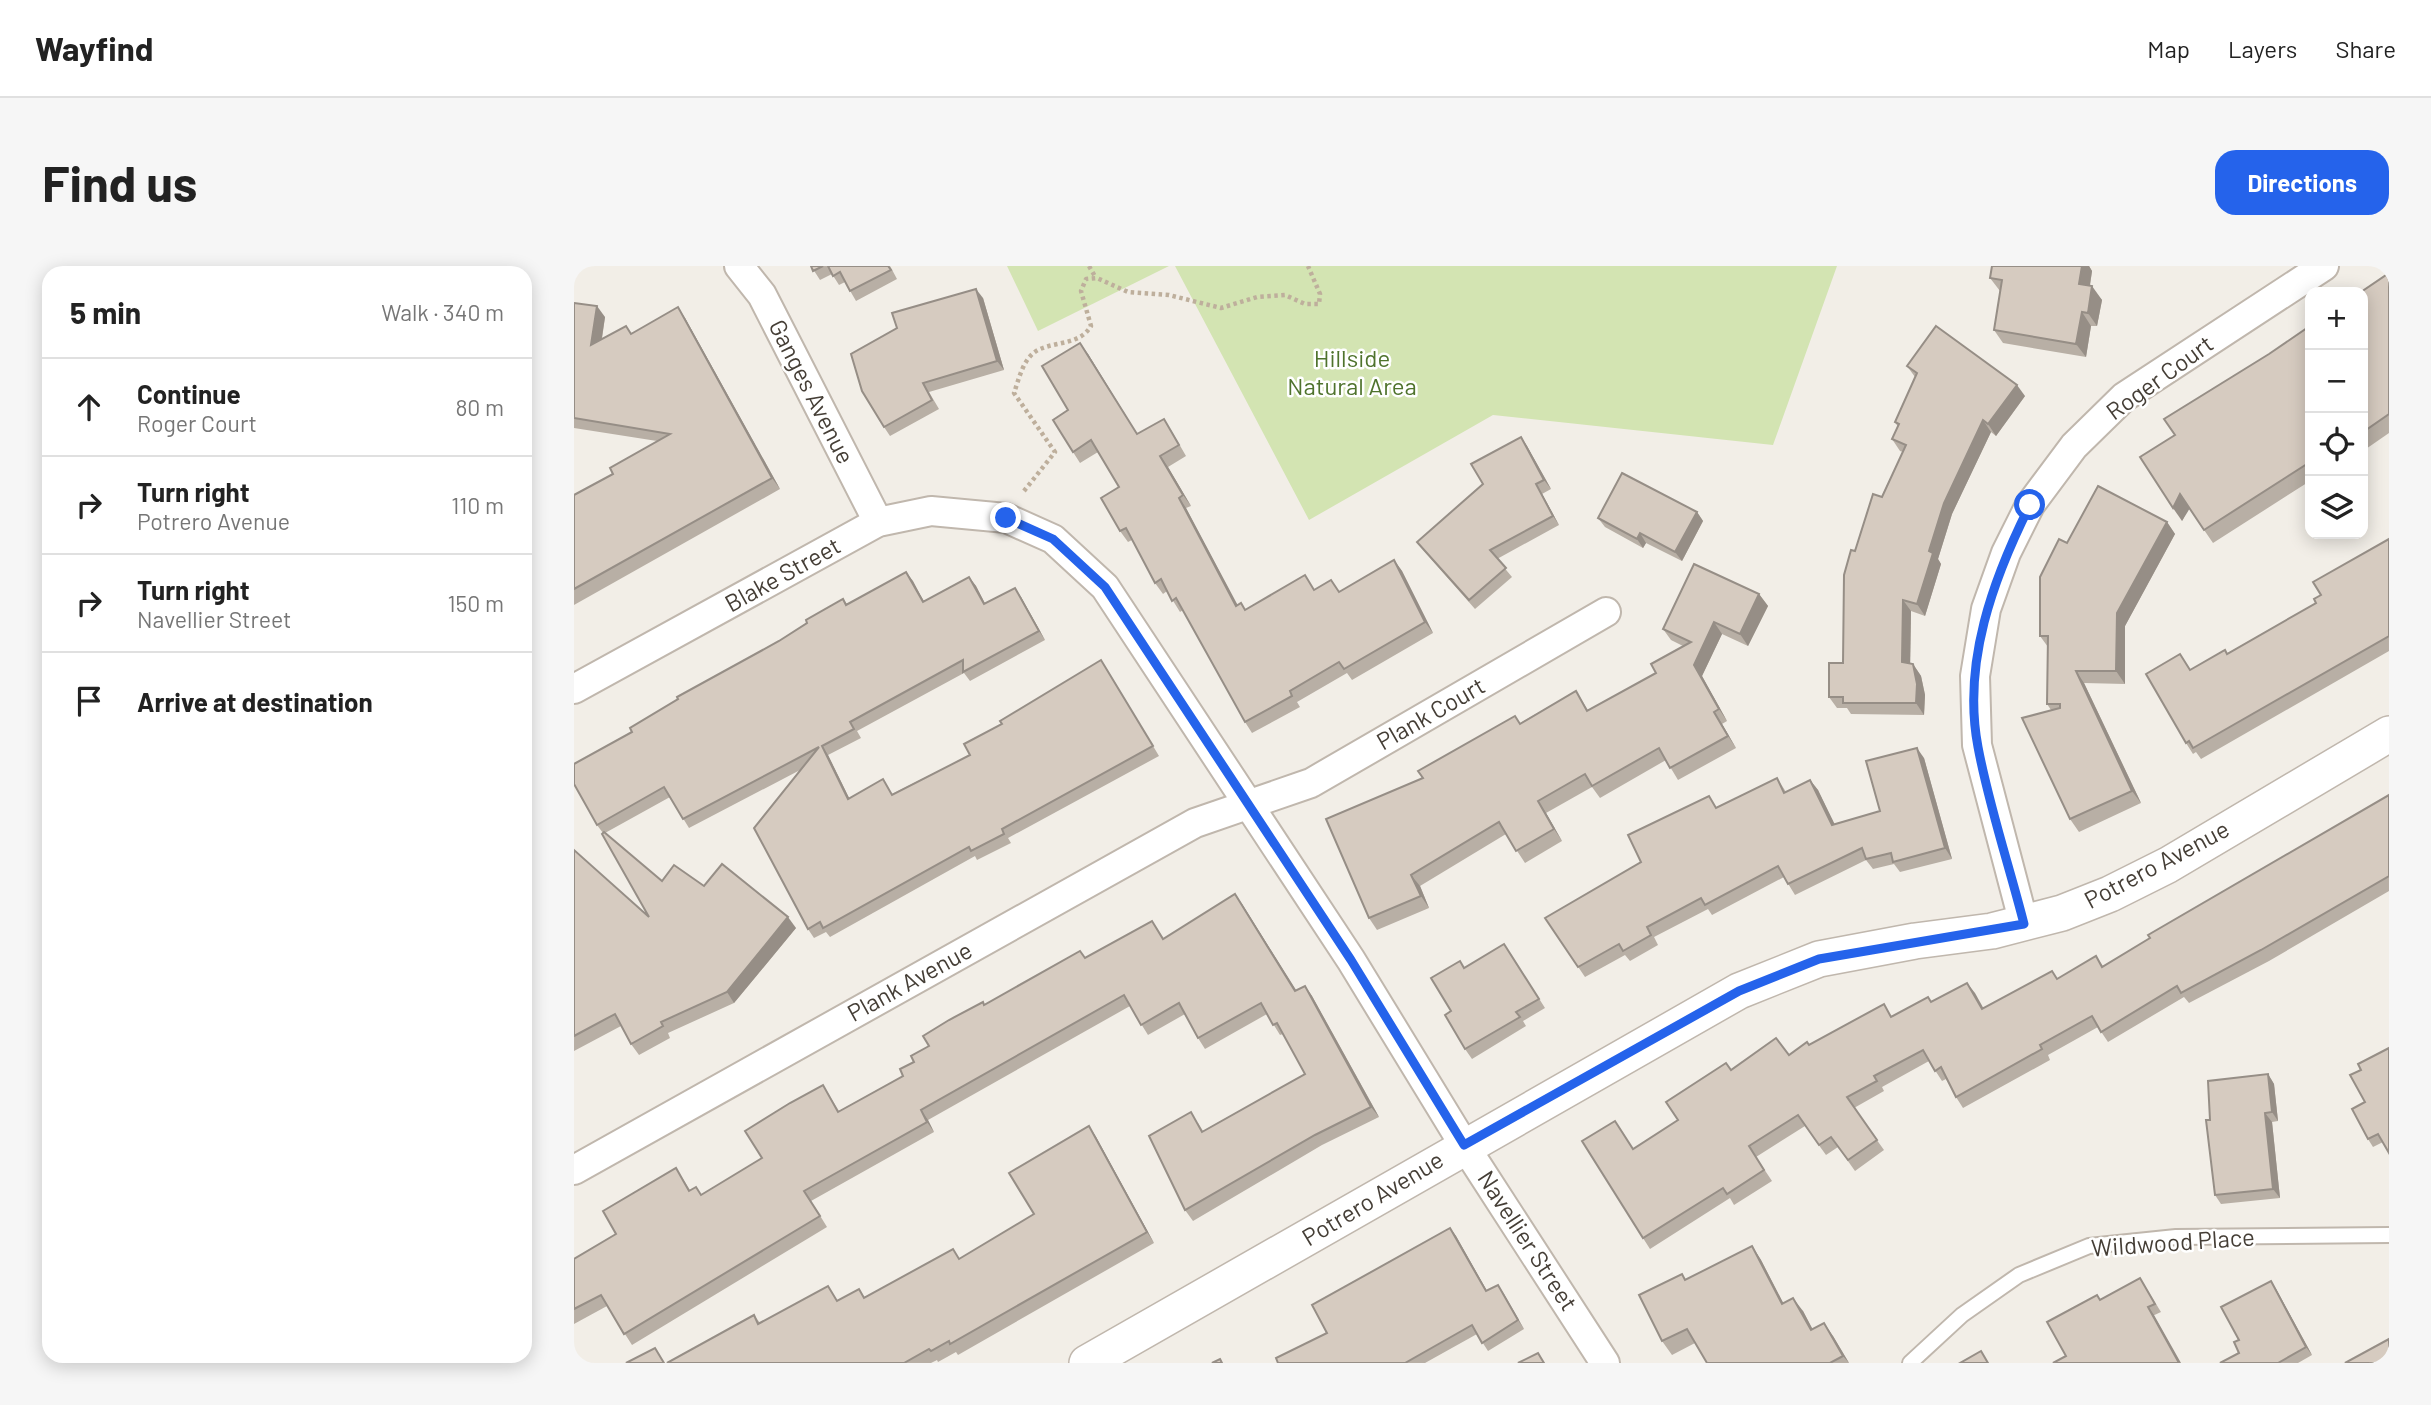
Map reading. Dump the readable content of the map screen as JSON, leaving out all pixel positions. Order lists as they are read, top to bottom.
{
  "streets": {
    "street": [
      "Roger Court",
      "Ganges Avenue",
      "Blake Street",
      "Plank Court",
      "Potrero Avenue",
      "Plank Avenue",
      "Navellier Street"
    ],
    "lane": ["Wildwood Place"]
  },
  "crossings": [
    ["Roger Court", "Potrero Avenue"],
    ["Ganges Avenue", "Blake Street"],
    ["Blake Street", "Navellier Street"],
    ["Plank Court", "Plank Avenue"],
    ["Plank Court", "Navellier Street"],
    ["Potrero Avenue", "Navellier Street"],
    ["Plank Avenue", "Navellier Street"]
  ],
  "parks": ["Hillside Natural Area"],
  "page": {
    "header": "Wayfind",
    "nav": ["Map", "Layers", "Share"],
    "buttons": "Directions",
    "title": "Find us",
    "heading": ["5 min", "Walk · 340 m"],
    "map_buttons": ["+", "−"],
    "list": [
      ["Continue", "Roger Court", "80 m"],
      ["Turn right", "Potrero Avenue", "110 m"],
      ["Turn right", "Navellier Street", "150 m"],
      "Arrive at destination"
    ]
  }
}
